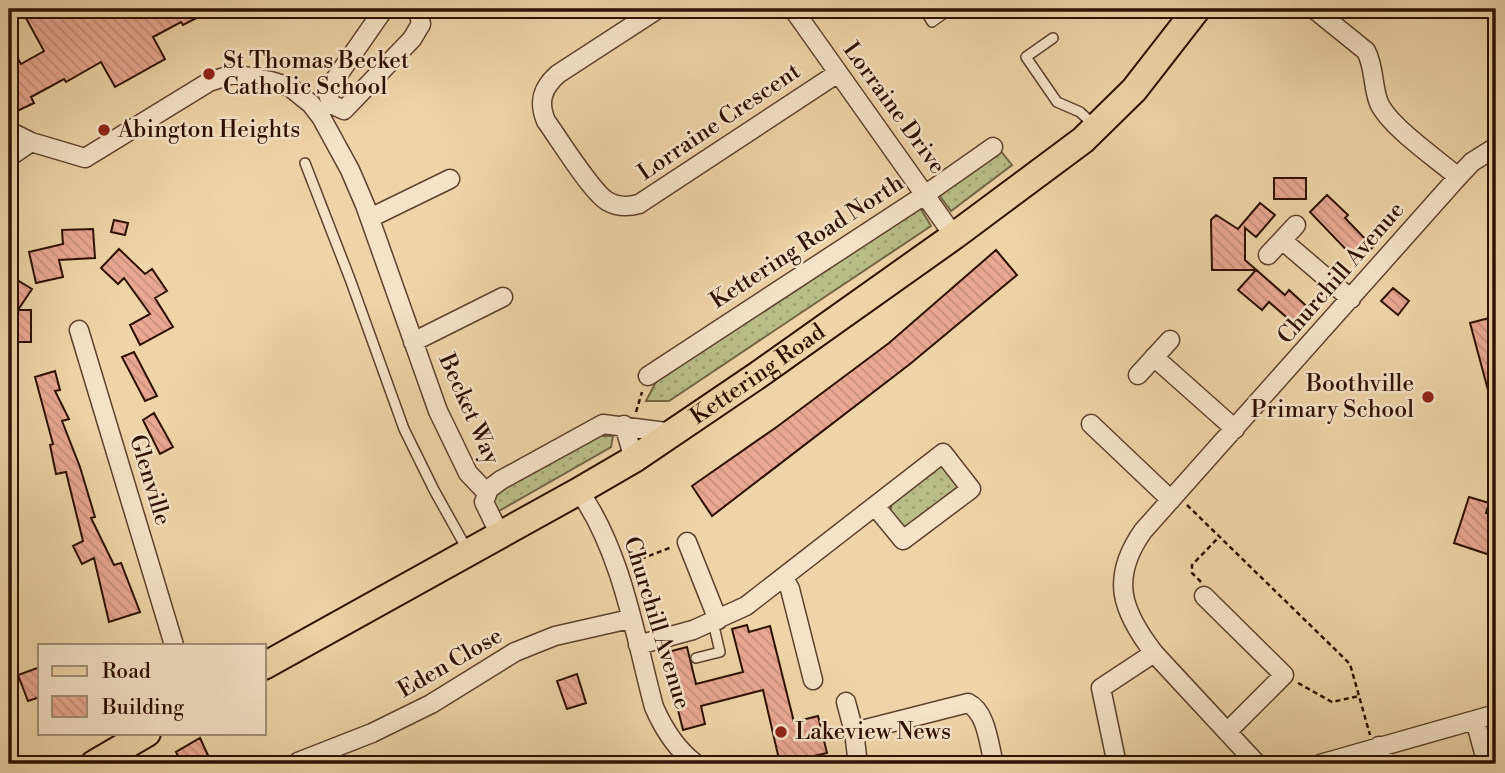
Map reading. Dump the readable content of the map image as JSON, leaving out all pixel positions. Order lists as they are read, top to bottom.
{
  "streets": {
    "main road": ["Kettering Road"],
    "street": [
      "Lorraine Drive",
      "Lorraine Crescent",
      "Kettering Road North",
      "Churchill Avenue",
      "Becket Way",
      "Glenville",
      "Eden Close"
    ]
  },
  "crossings": [
    ["Lorraine Drive", "Lorraine Crescent"],
    ["Lorraine Drive", "Kettering Road North"],
    ["Lorraine Drive", "Kettering Road"],
    ["Churchill Avenue", "Kettering Road"],
    ["Churchill Avenue", "Eden Close"]
  ],
  "places": [
    "St Thomas Becket Catholic School",
    "Abington Heights",
    "Boothville Primary School",
    "Lakeview News"
  ],
  "legend": ["Road", "Building"]
}
